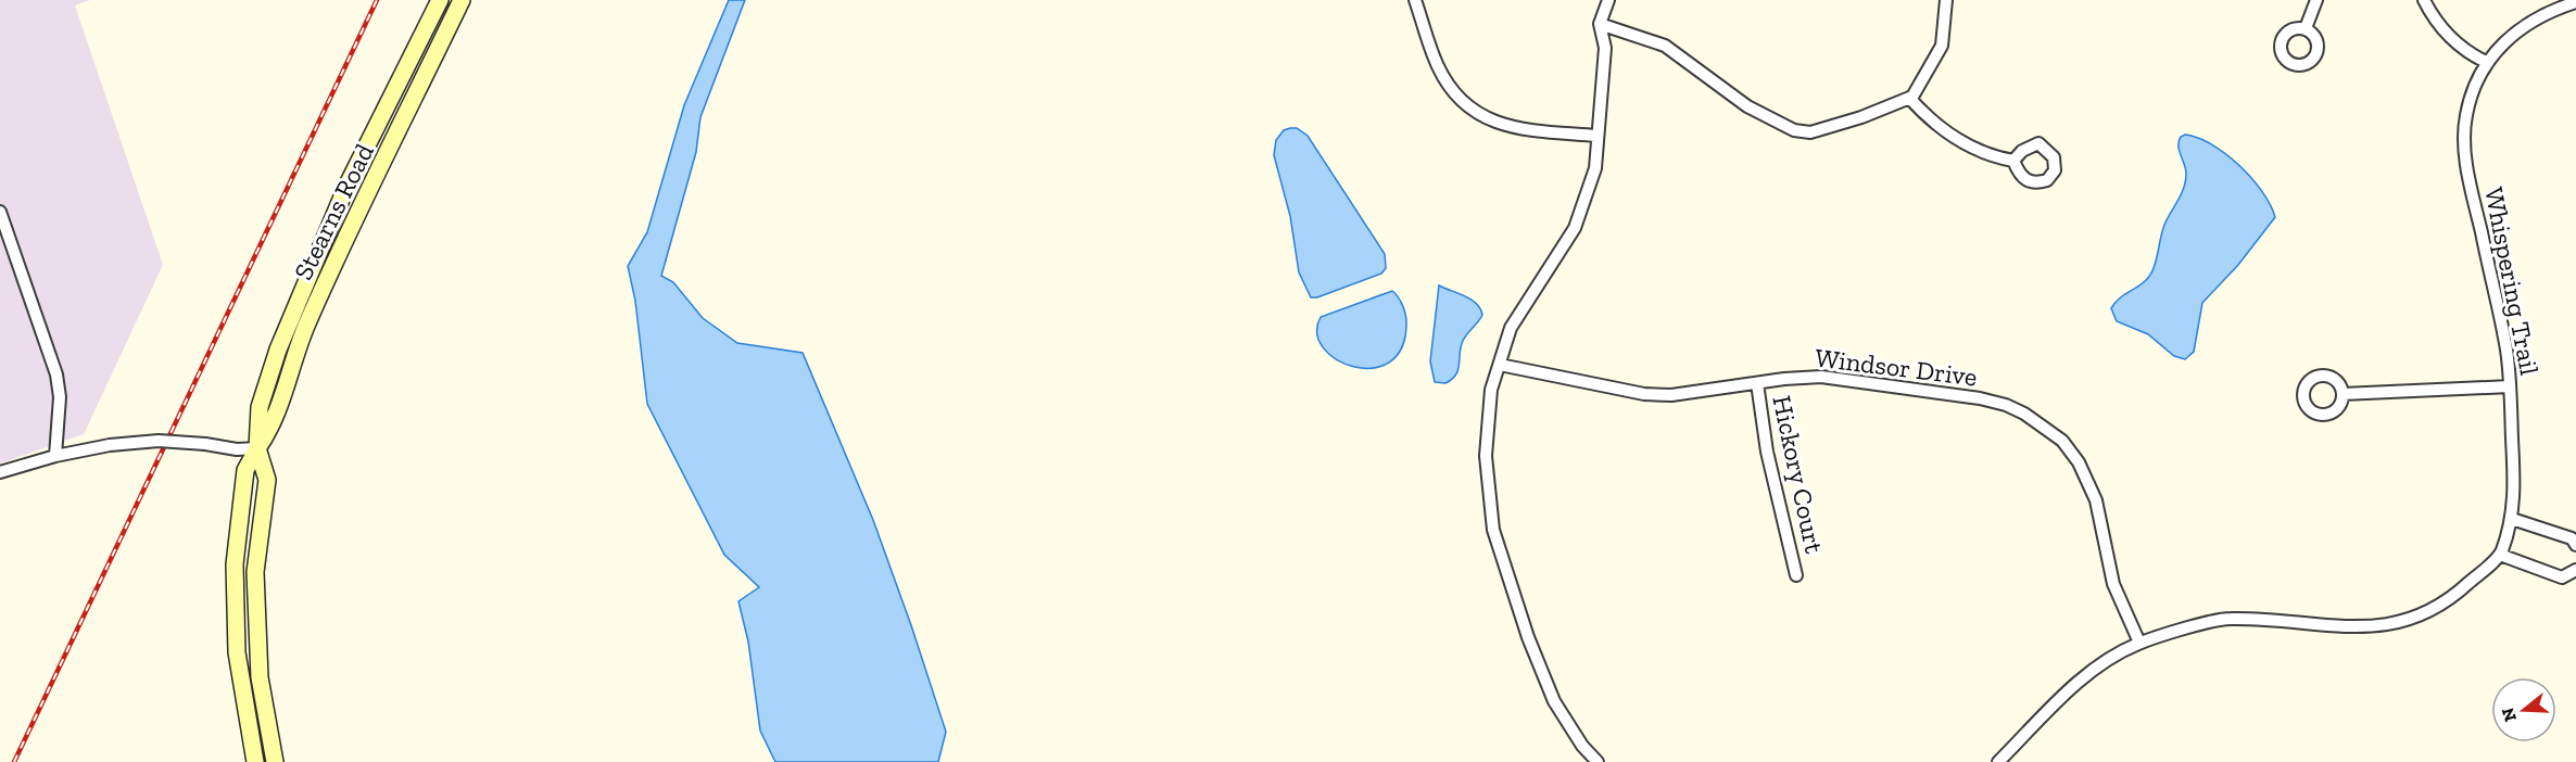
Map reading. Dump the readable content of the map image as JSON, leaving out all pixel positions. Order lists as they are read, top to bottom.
{
  "streets": {
    "main road": ["Stearns Road"],
    "street": ["Whispering Trail", "Windsor Drive", "Hickory Court"]
  },
  "crossings": [
    ["Whispering Trail", "Windsor Drive"],
    ["Windsor Drive", "Hickory Court"]
  ],
  "north": "left"
}
